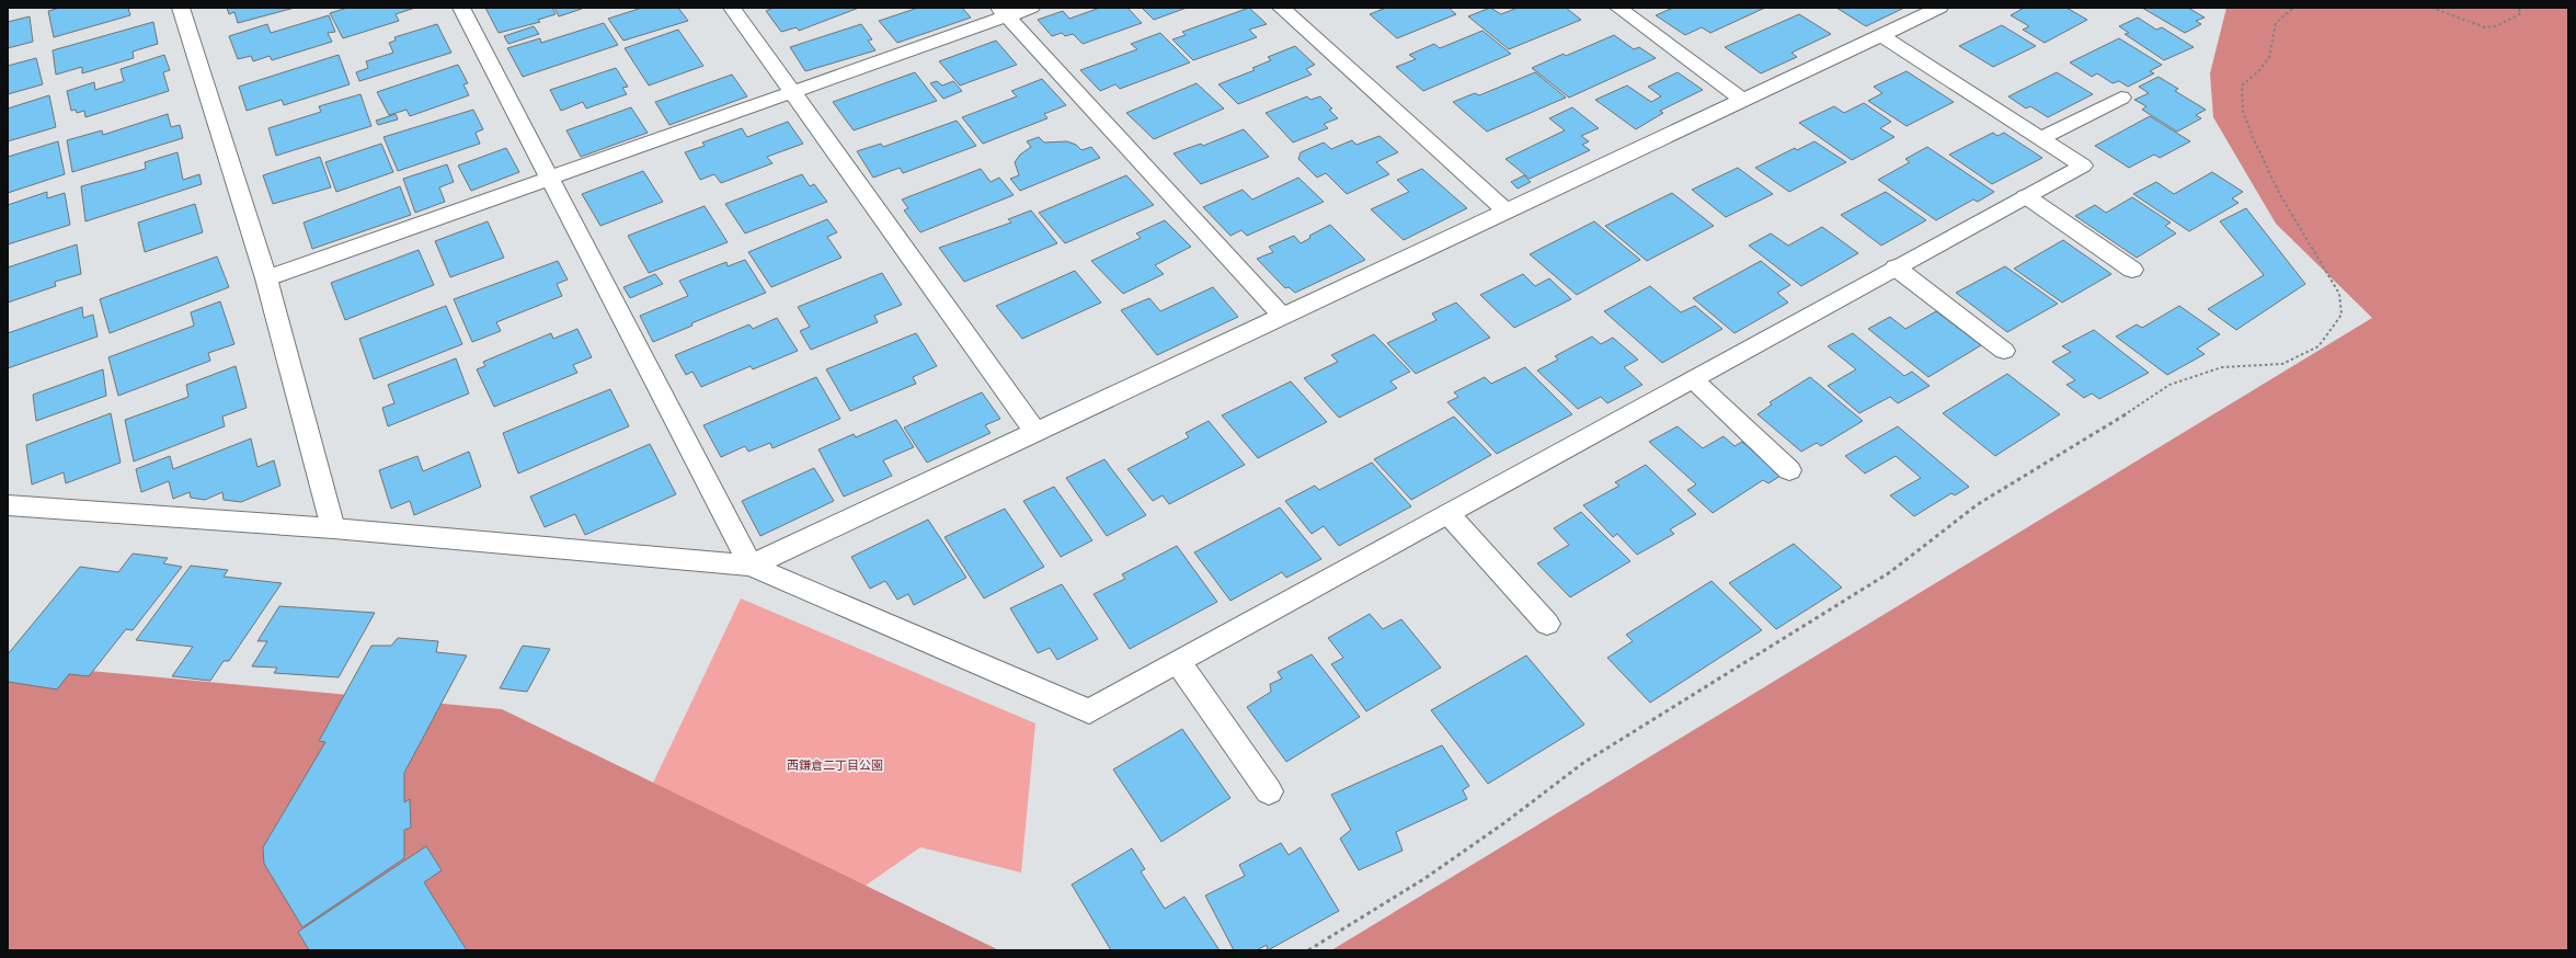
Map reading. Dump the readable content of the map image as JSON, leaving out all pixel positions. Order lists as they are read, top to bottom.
{
  "parks": ["西鎌倉二丁目公園"]
}
